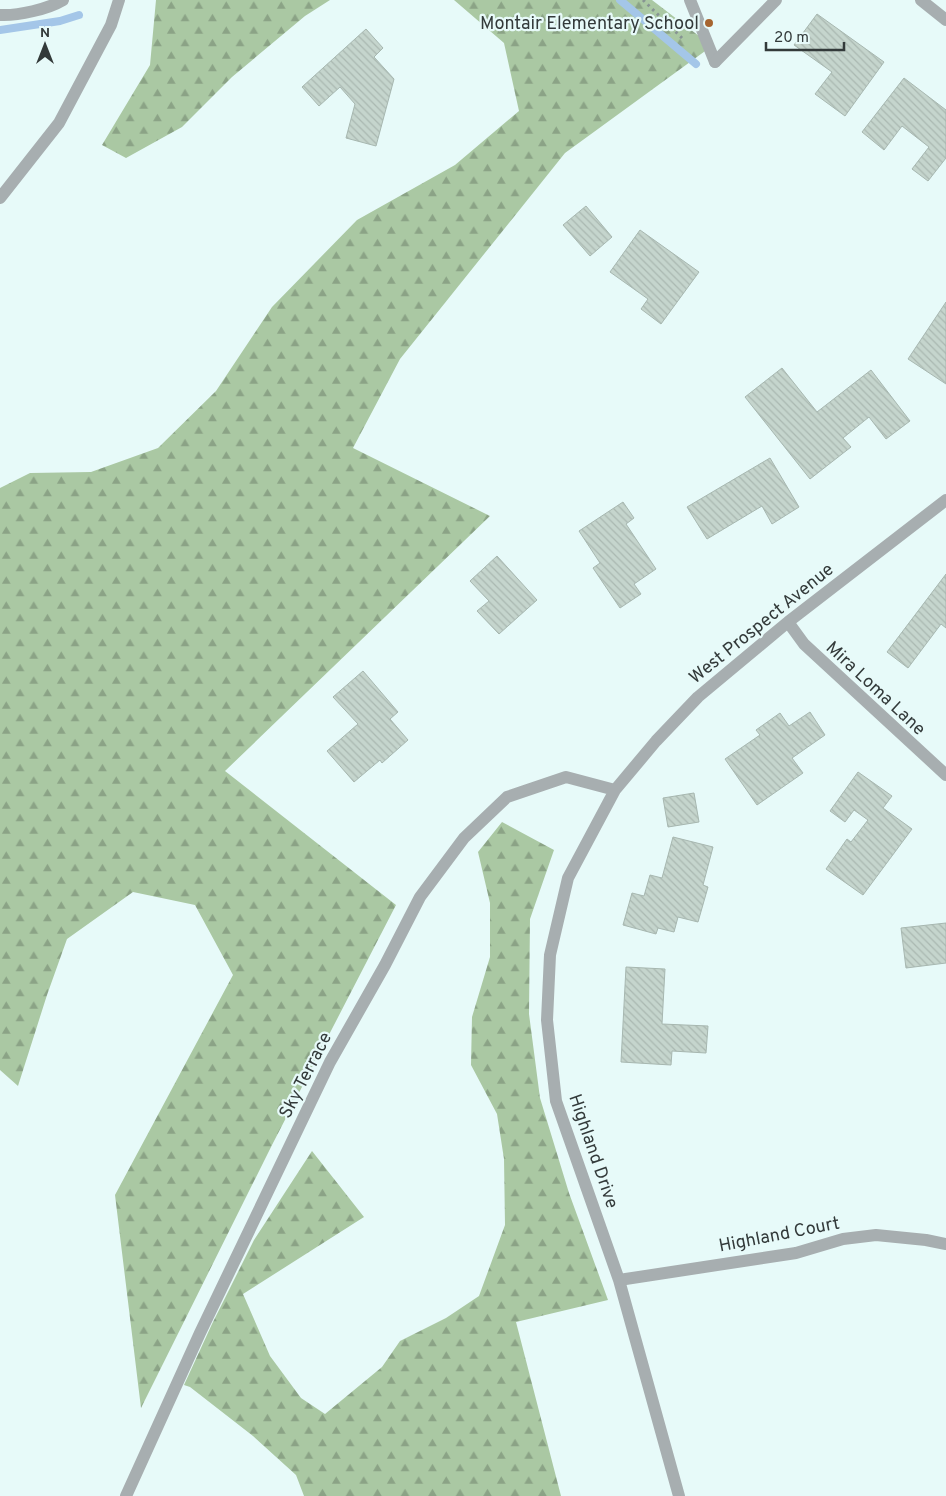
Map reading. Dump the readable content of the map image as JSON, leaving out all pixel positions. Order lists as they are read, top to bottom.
{
  "streets": {
    "street": [
      "West Prospect Avenue",
      "Mira Loma Lane",
      "Sky Terrace",
      "Highland Drive",
      "Highland Court"
    ]
  },
  "crossings": [
    ["West Prospect Avenue", "Mira Loma Lane"],
    ["West Prospect Avenue", "Sky Terrace"],
    ["West Prospect Avenue", "Highland Drive"],
    ["Sky Terrace", "Highland Drive"],
    ["Highland Drive", "Highland Court"]
  ],
  "places": ["Montair Elementary School"],
  "scale_bar": "20 m",
  "north": "top"
}
